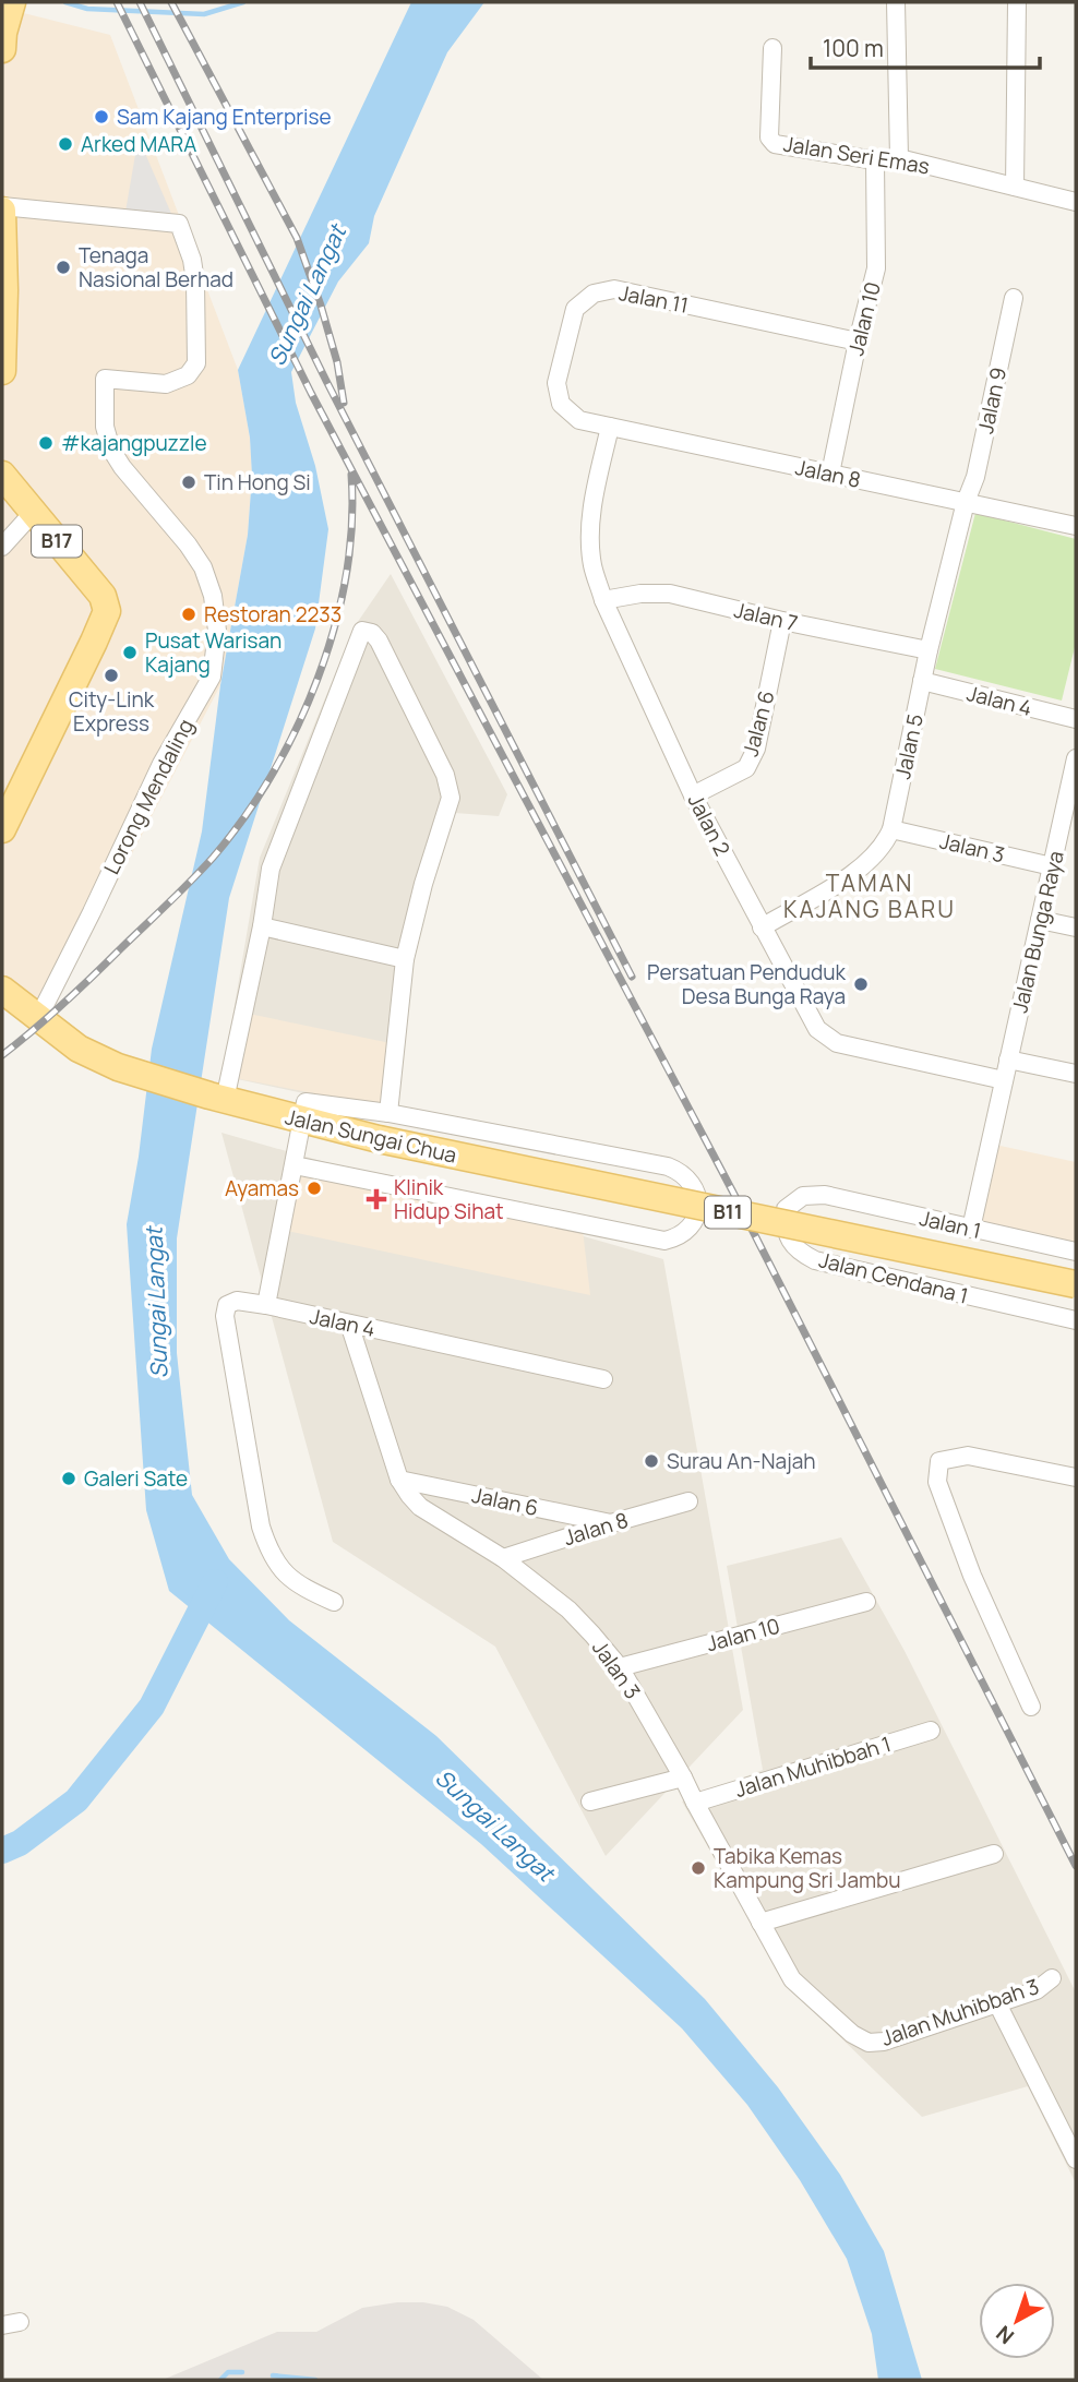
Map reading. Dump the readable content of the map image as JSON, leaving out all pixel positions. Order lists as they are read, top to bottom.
{
  "streets": {
    "main road": ["B17", "Jalan Sungai Chua", "B11"],
    "street": [
      "Jalan Seri Emas",
      "Jalan 11",
      "Jalan 10",
      "Jalan 9",
      "Jalan 8",
      "Jalan 7",
      "Jalan 4",
      "Jalan 6",
      "Jalan 5",
      "Lorong Mendaling",
      "Jalan 2",
      "Jalan 3",
      "Jalan Bunga Raya",
      "Jalan 1",
      "Jalan Cendana 1",
      "Jalan Muhibbah 1",
      "Jalan Muhibbah 3"
    ]
  },
  "crossings": [
    ["Jalan Seri Emas", "Jalan 10"],
    ["Jalan 11", "Jalan 10"],
    ["Jalan 11", "Jalan 8"],
    ["Jalan 10", "Jalan 8"],
    ["Jalan 10", "Jalan 3"],
    ["Jalan 9", "Jalan 8"],
    ["Jalan 9", "Jalan 5"],
    ["Jalan 8", "Jalan 6"],
    ["Jalan 8", "Jalan 5"],
    ["Jalan 8", "Jalan 2"],
    ["Jalan 8", "Jalan 3"],
    ["Jalan 7", "Jalan 6"],
    ["Jalan 7", "Jalan 5"],
    ["Jalan 7", "Jalan 2"],
    ["Jalan 4", "Jalan 5"],
    ["Jalan 4", "Jalan 3"],
    ["Jalan 6", "Jalan 2"],
    ["Jalan 6", "Jalan 3"],
    ["Jalan 5", "Jalan 2"],
    ["Jalan 5", "Jalan 3"],
    ["Lorong Mendaling", "Jalan Sungai Chua"],
    ["Lorong Mendaling", "B11"],
    ["Jalan 2", "Jalan Bunga Raya"],
    ["Jalan 3", "Jalan Bunga Raya"],
    ["Jalan 3", "Jalan Muhibbah 1"],
    ["Jalan 3", "Jalan Muhibbah 3"],
    ["Jalan Bunga Raya", "Jalan 1"],
    ["Jalan Sungai Chua", "B11"],
    ["Jalan 1", "Jalan Cendana 1"]
  ],
  "districts": ["TAMAN KAJANG BARU"],
  "water": ["Sungai Langat"],
  "places": {
    "other": [
      "Sam Kajang Enterprise",
      "Arked MARA",
      "Tenaga Nasional Berhad",
      "#kajangpuzzle",
      "Tin Hong Si",
      "Restoran 2233",
      "Pusat Warisan Kajang",
      "City-Link Express",
      "Persatuan Penduduk Desa Bunga Raya",
      "Ayamas",
      "Surau An-Najah",
      "Galeri Sate",
      "Tabika Kemas Kampung Sri Jambu"
    ],
    "health": ["Klinik Hidup Sihat"]
  },
  "scale_bar": "100 m",
  "north": "bottom left"
}
